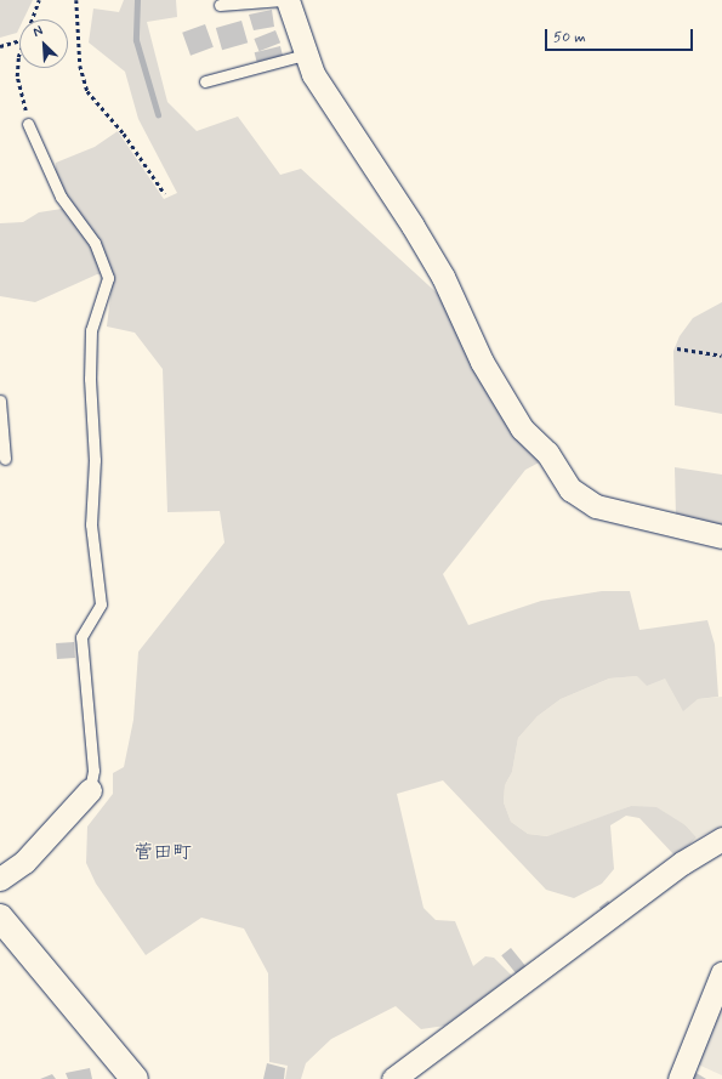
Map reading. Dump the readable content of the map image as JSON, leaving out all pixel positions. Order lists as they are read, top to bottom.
{
  "districts": ["菅田町"],
  "scale_bar": "50 m",
  "north": "top left"
}
